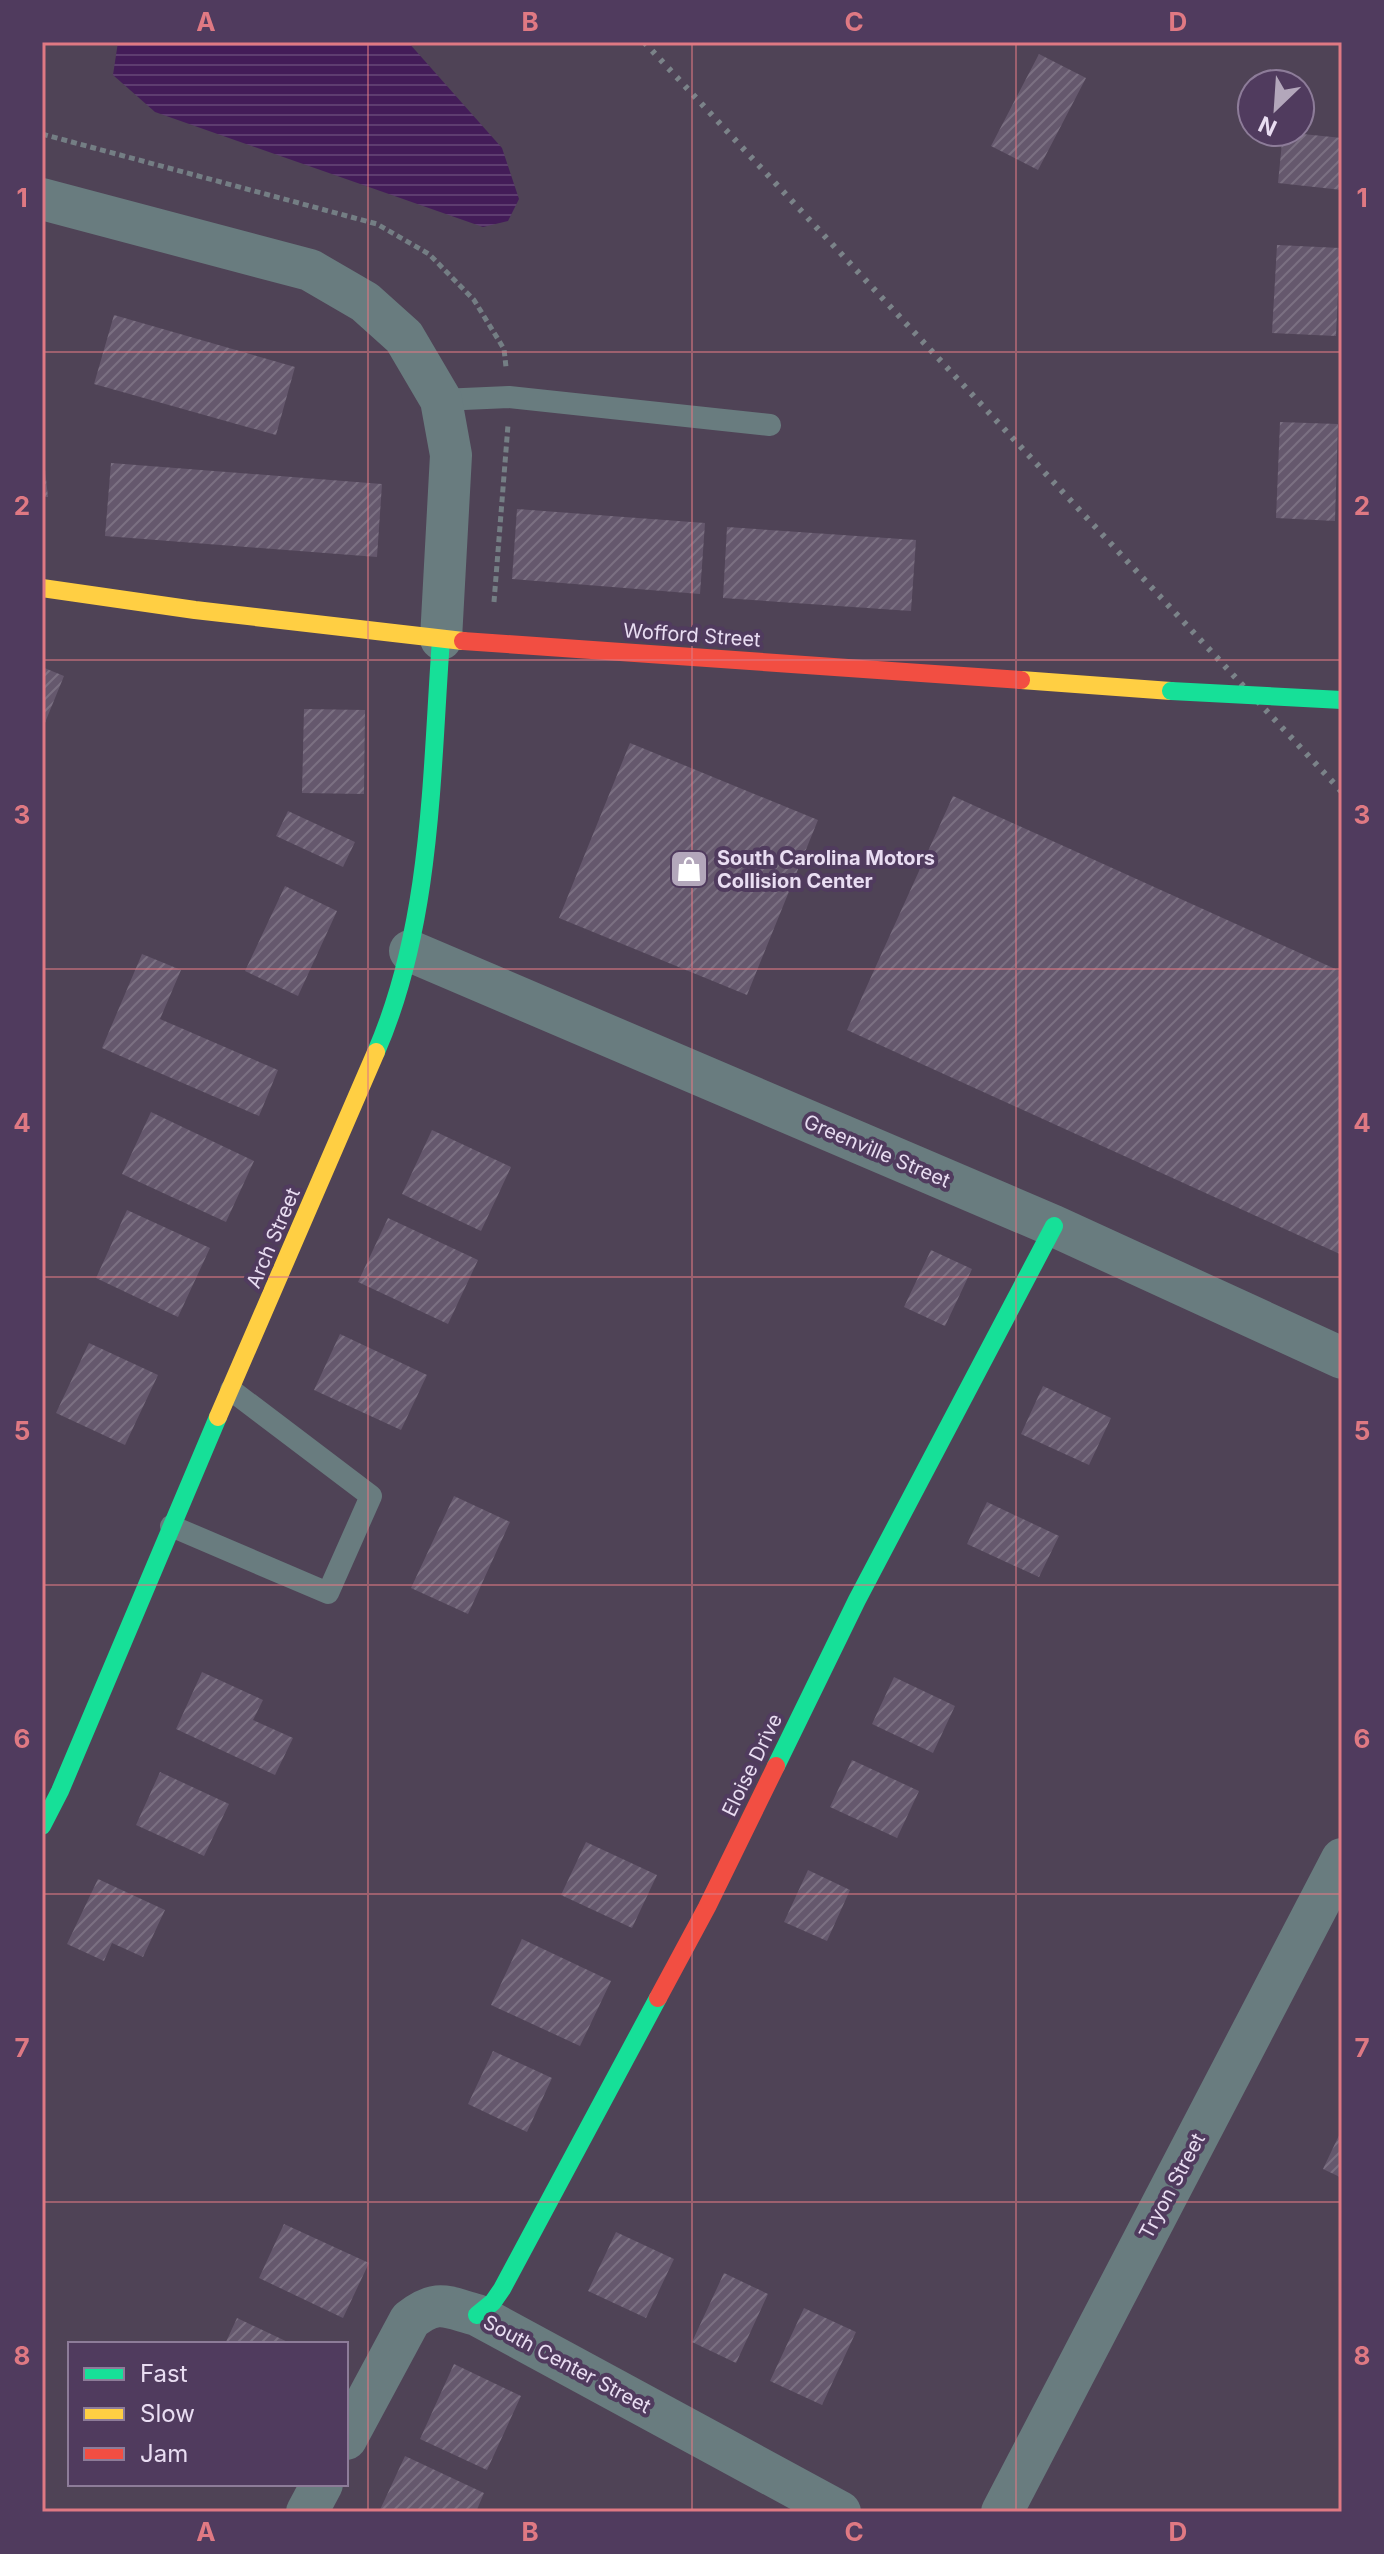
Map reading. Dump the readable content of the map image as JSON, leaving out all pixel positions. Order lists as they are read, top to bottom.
{
  "streets": {
    "street": [
      "Wofford Street",
      "Greenville Street",
      "Arch Street",
      "Eloise Drive",
      "Tryon Street",
      "South Center Street"
    ]
  },
  "crossings": [
    ["Wofford Street", "Arch Street"],
    ["Greenville Street", "Arch Street"],
    ["Greenville Street", "Eloise Drive"],
    ["Eloise Drive", "South Center Street"]
  ],
  "places": {
    "shop": ["South Carolina Motors Collision Center"]
  },
  "legend": ["Fast", "Slow", "Jam"],
  "north": "bottom left",
  "grid": {
    "columns": [
      "A",
      "B",
      "C",
      "D"
    ],
    "rows": [
      "1",
      "2",
      "3",
      "4",
      "5",
      "6",
      "7",
      "8"
    ]
  }
}
